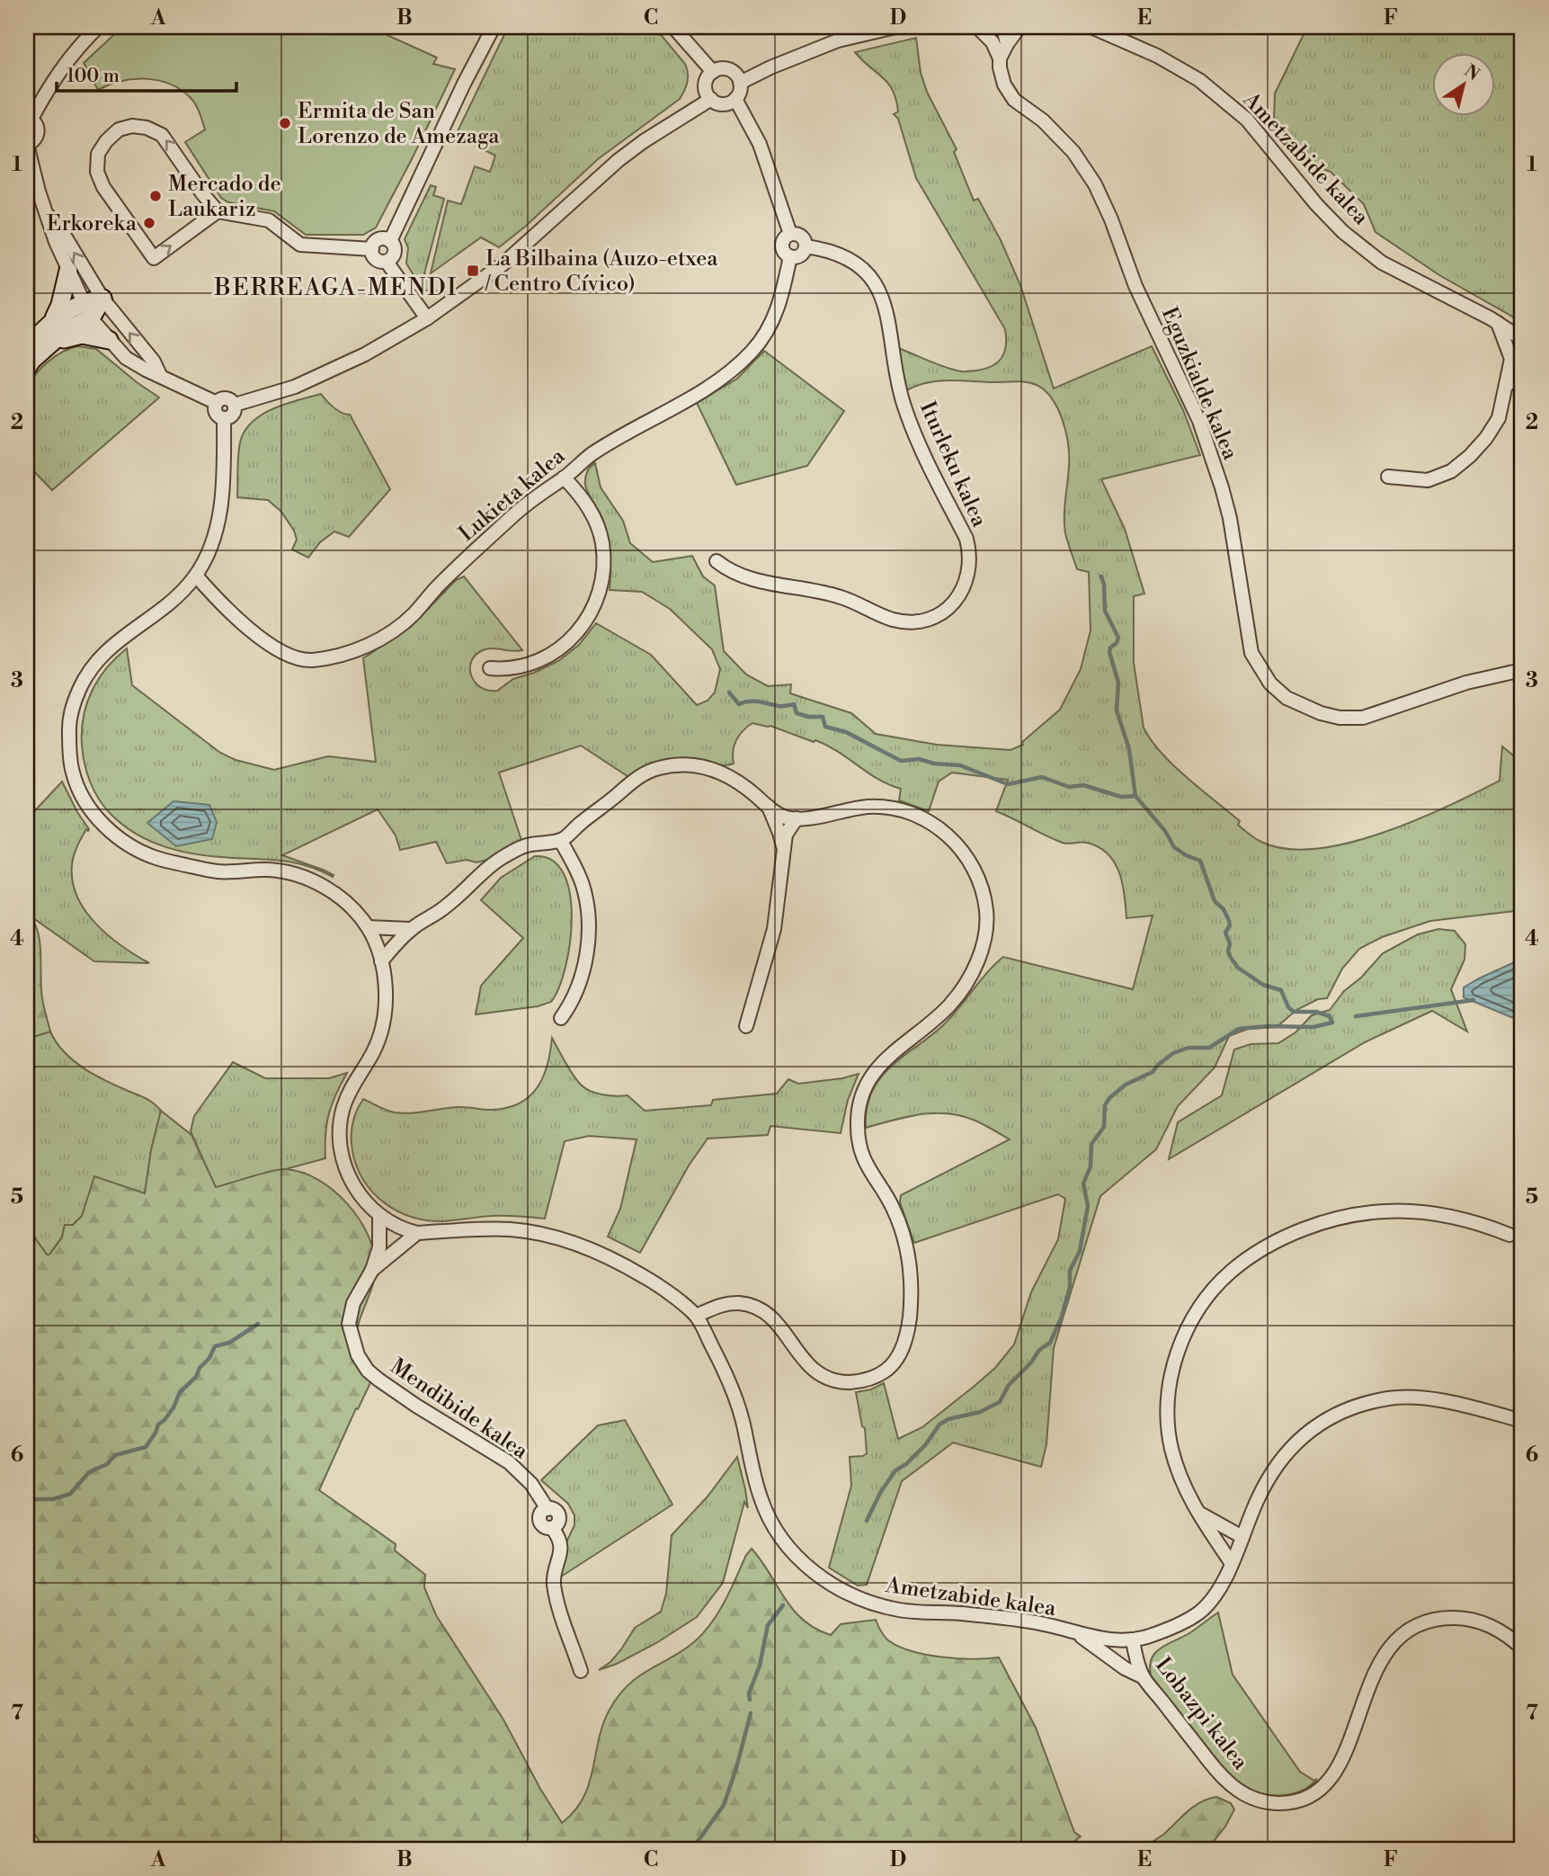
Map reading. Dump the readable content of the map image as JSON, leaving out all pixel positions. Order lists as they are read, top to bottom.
{
  "streets": {
    "street": [
      "Ametzabide kalea",
      "Eguzkialde kalea",
      "Iturleku kalea",
      "Lukieta kalea",
      "Mendibide kalea",
      "Lobazpi kalea"
    ]
  },
  "crossings": [
    ["Ametzabide kalea", "Lobazpi kalea"],
    ["Iturleku kalea", "Lukieta kalea"]
  ],
  "districts": ["BERREAGA-MENDI"],
  "places": {
    "other": ["Ermita de San Lorenzo de Amezaga", "Mercado de Laukariz", "Erkoreka"],
    "transit": ["La Bilbaina (Auzo-etxea / Centro Cívico)"]
  },
  "scale_bar": "100 m",
  "north": "top right",
  "grid": {
    "columns": [
      "A",
      "B",
      "C",
      "D",
      "E",
      "F"
    ],
    "rows": [
      "1",
      "2",
      "3",
      "4",
      "5",
      "6",
      "7"
    ]
  }
}
